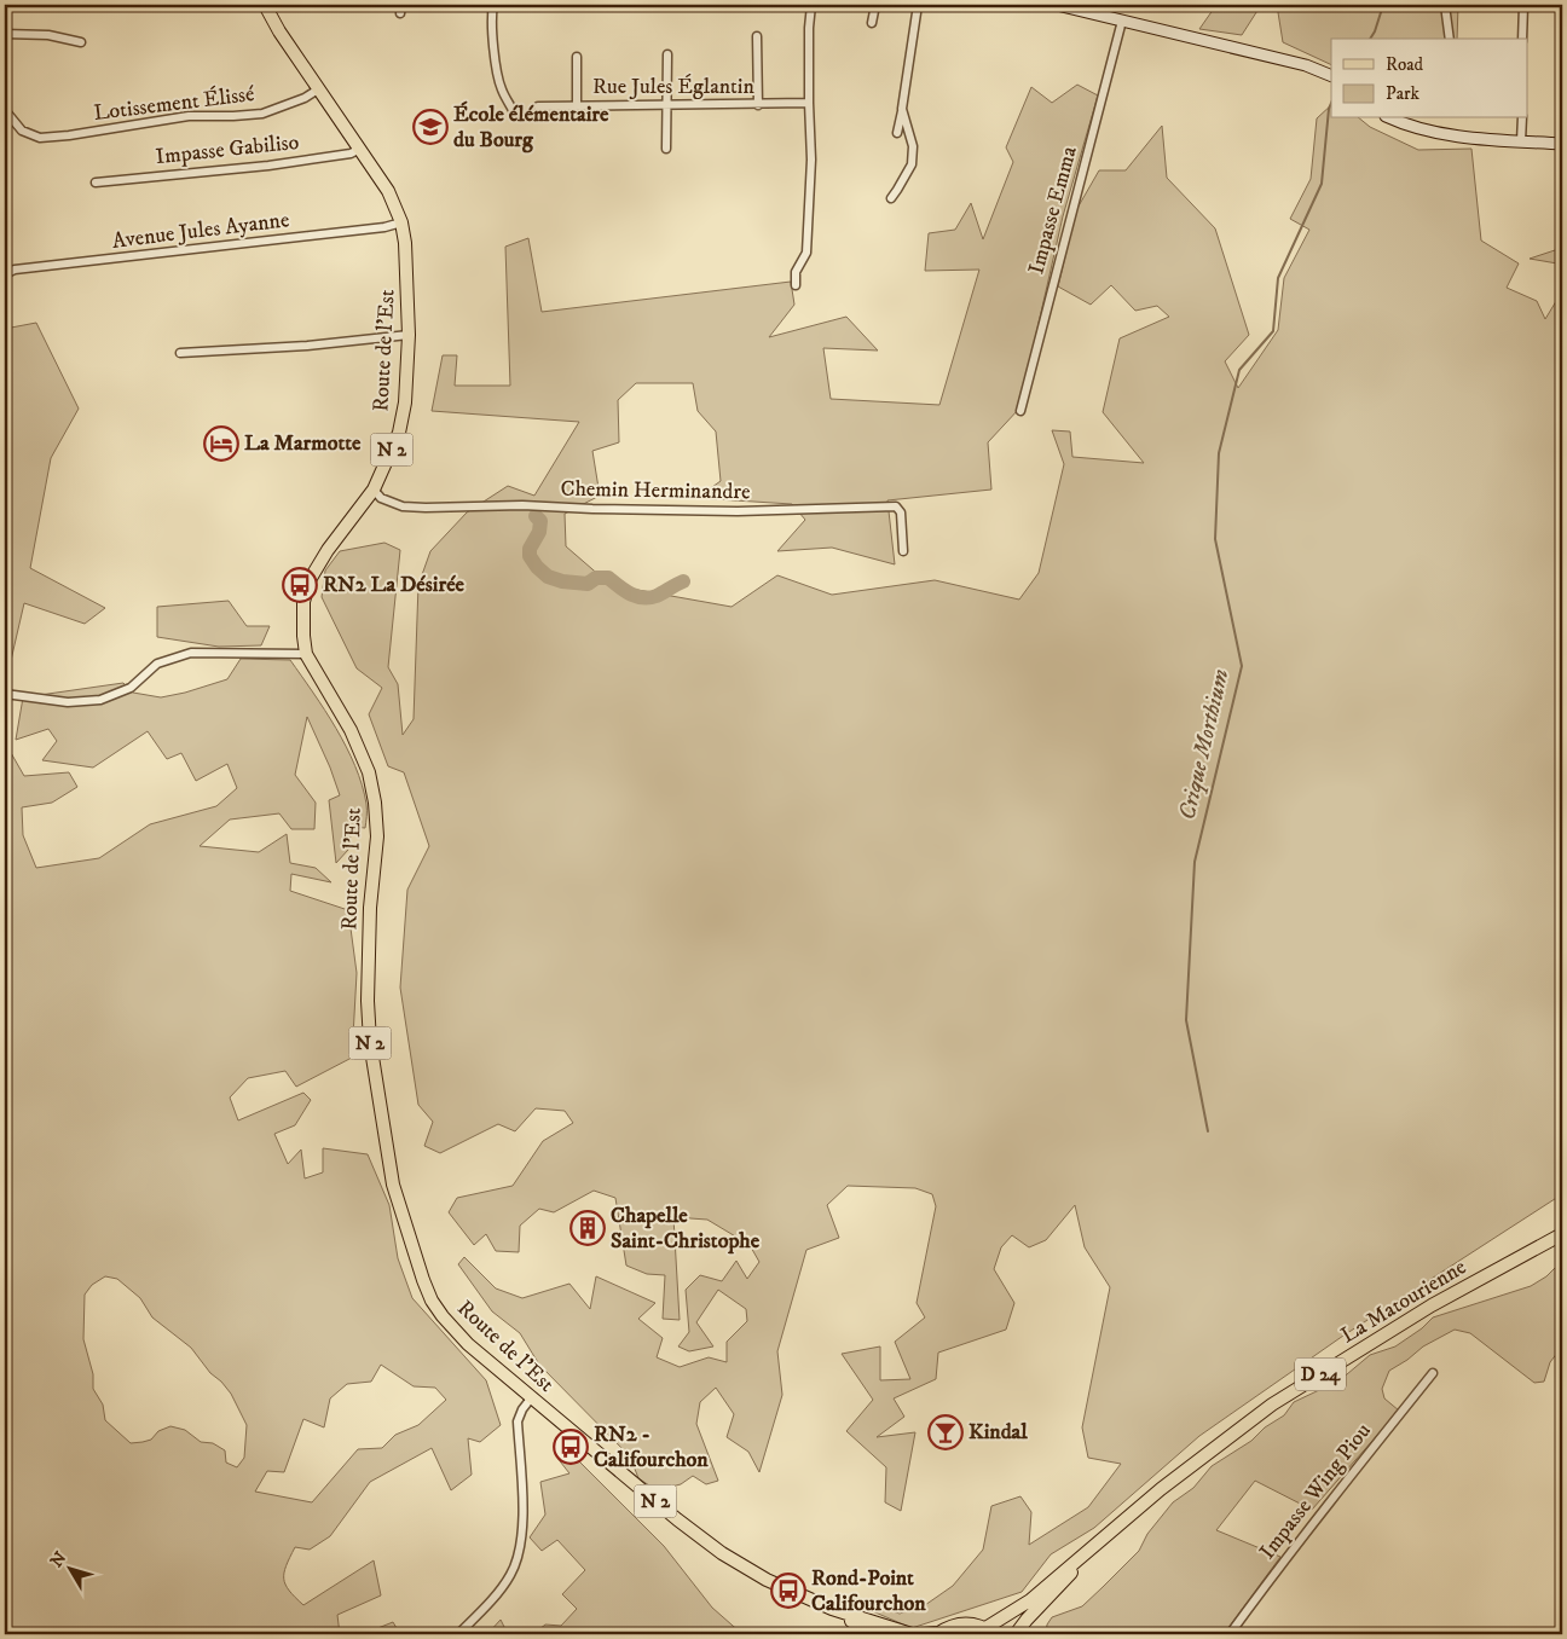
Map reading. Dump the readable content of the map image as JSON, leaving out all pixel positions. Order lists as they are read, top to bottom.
{
  "streets": {
    "main road": [
      "Route de l'Est",
      "N 2",
      "La Matourienne",
      "D 24"
    ],
    "street": [
      "Rue Jules Églantin",
      "Lotissement Élissé",
      "Impasse Gabiliso",
      "Impasse Emma",
      "Avenue Jules Ayanne",
      "Chemin Herminandre",
      "Impasse Wing Piou"
    ]
  },
  "crossings": [
    ["Lotissement Élissé", "Route de l'Est"],
    ["Impasse Gabiliso", "Route de l'Est"],
    ["Avenue Jules Ayanne", "Route de l'Est"],
    ["Route de l'Est", "Chemin Herminandre"]
  ],
  "water": ["Crique Morthium"],
  "places": {
    "school or university": ["École élémentaire du Bourg"],
    "hotel": ["La Marmotte"],
    "bus stop": ["RN2 La Désirée", "RN2 - Califourchon", "Rond-Point Califourchon"],
    "building": ["Chapelle Saint-Christophe"],
    "bar": ["Kindal"]
  },
  "legend": ["Road", "Park"],
  "north": "top left"
}
